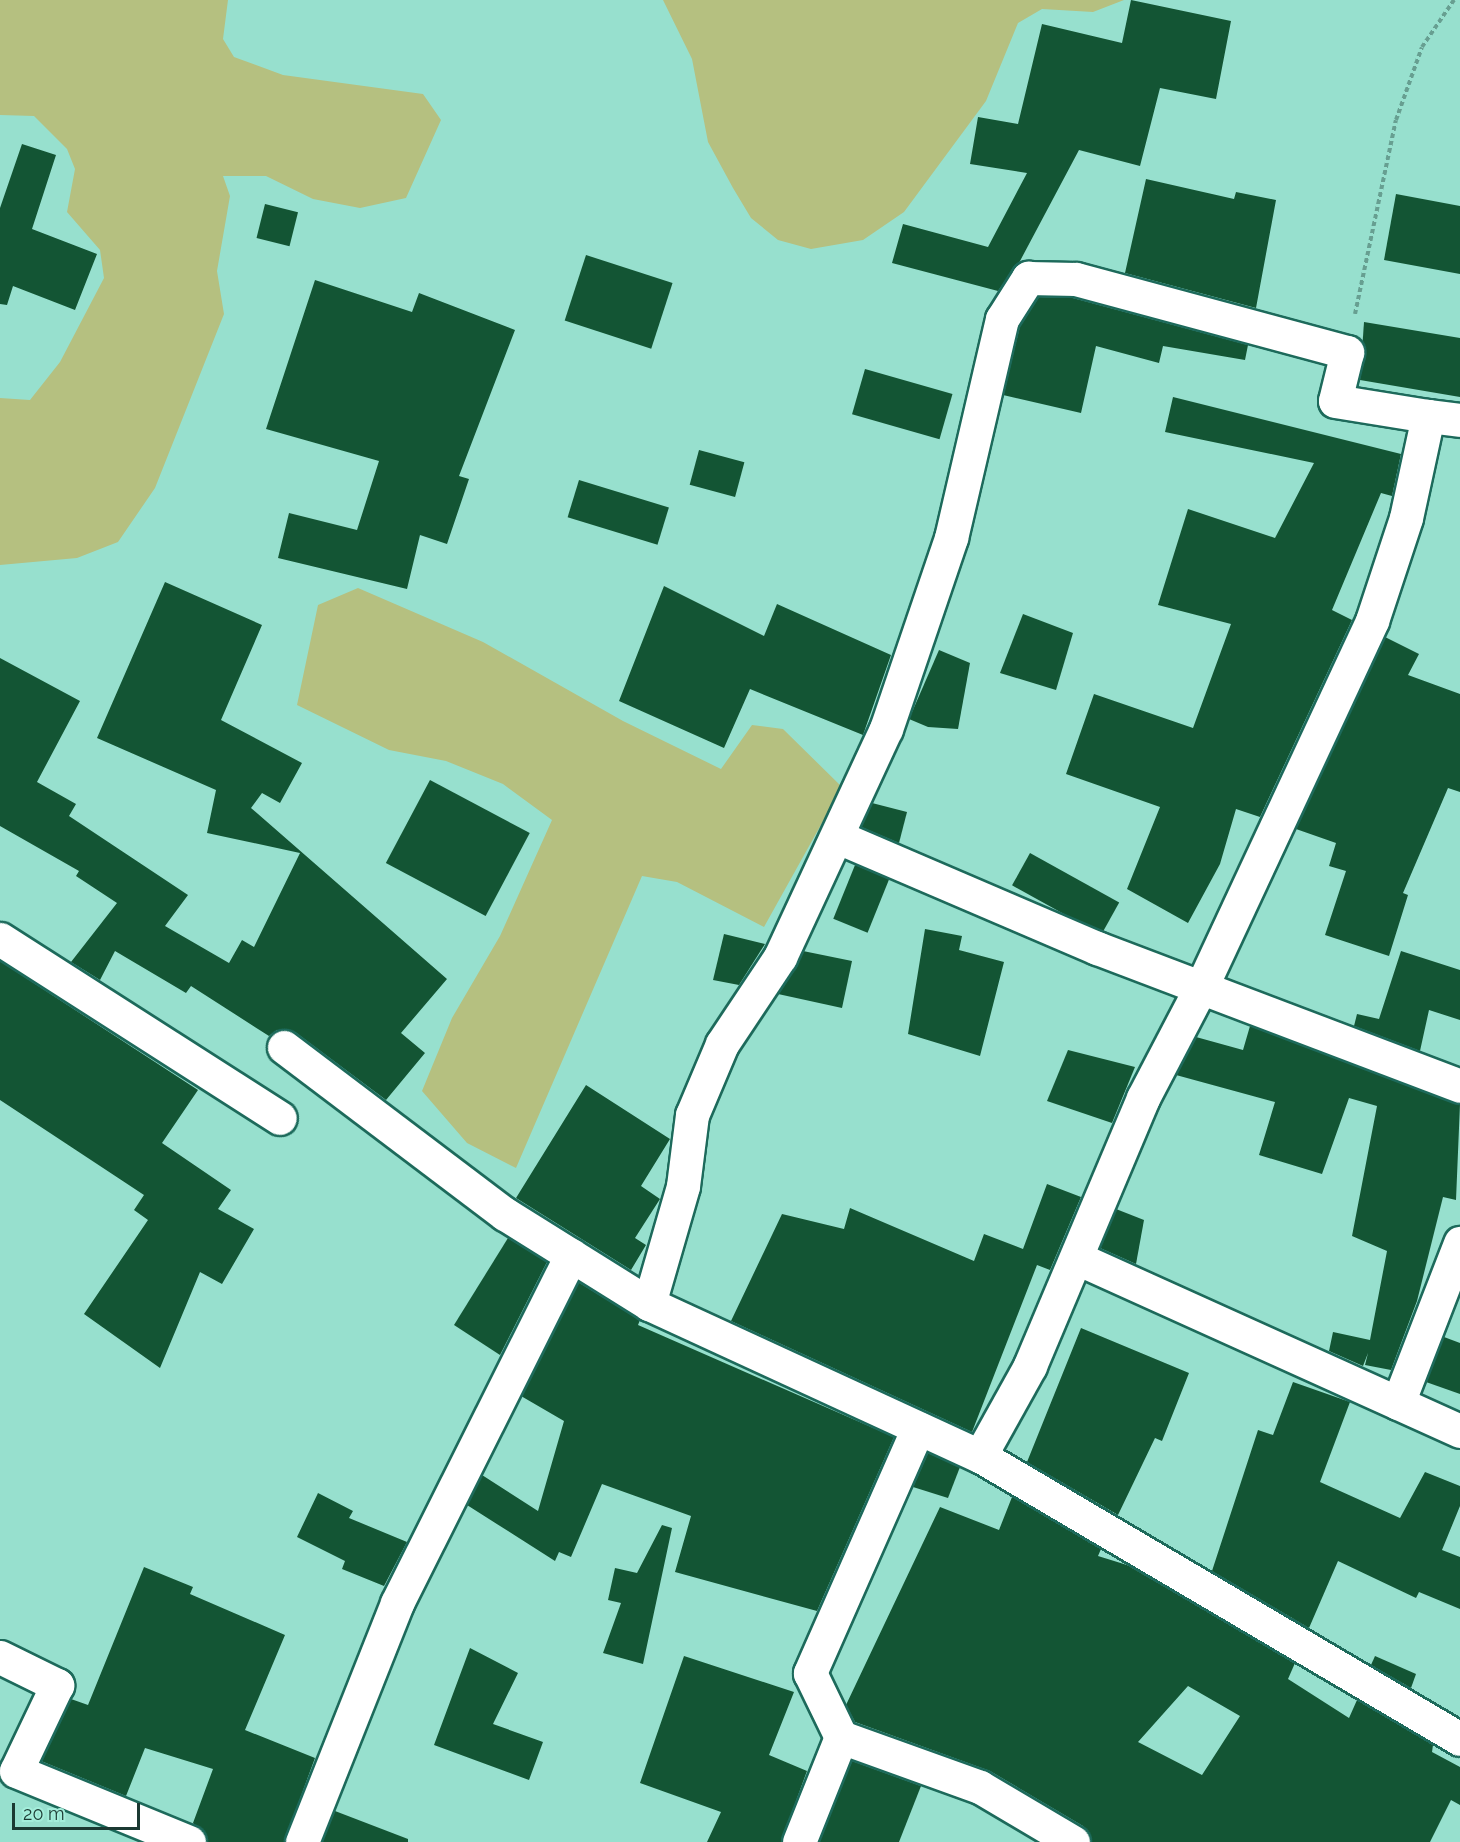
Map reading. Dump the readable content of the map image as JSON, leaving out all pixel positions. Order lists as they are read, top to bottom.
{
  "scale_bar": "20 m"
}
